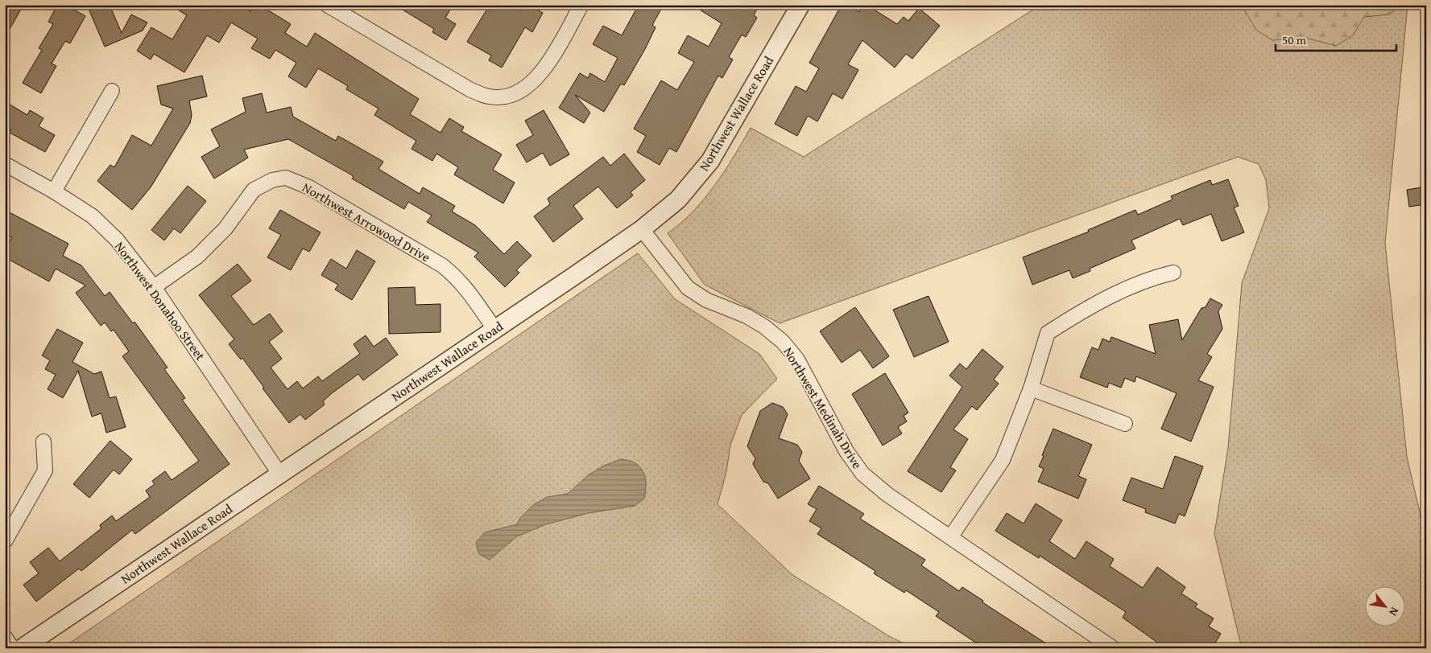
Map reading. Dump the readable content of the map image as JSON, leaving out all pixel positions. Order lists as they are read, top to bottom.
{
  "streets": {
    "street": [
      "Northwest Wallace Road",
      "Northwest Arrowood Drive",
      "Northwest Donahoo Street",
      "Northwest Medinah Drive"
    ]
  },
  "crossings": [
    ["Northwest Wallace Road", "Northwest Arrowood Drive"],
    ["Northwest Wallace Road", "Northwest Donahoo Street"],
    ["Northwest Wallace Road", "Northwest Medinah Drive"],
    ["Northwest Arrowood Drive", "Northwest Donahoo Street"]
  ],
  "scale_bar": "50 m",
  "north": "bottom right"
}
